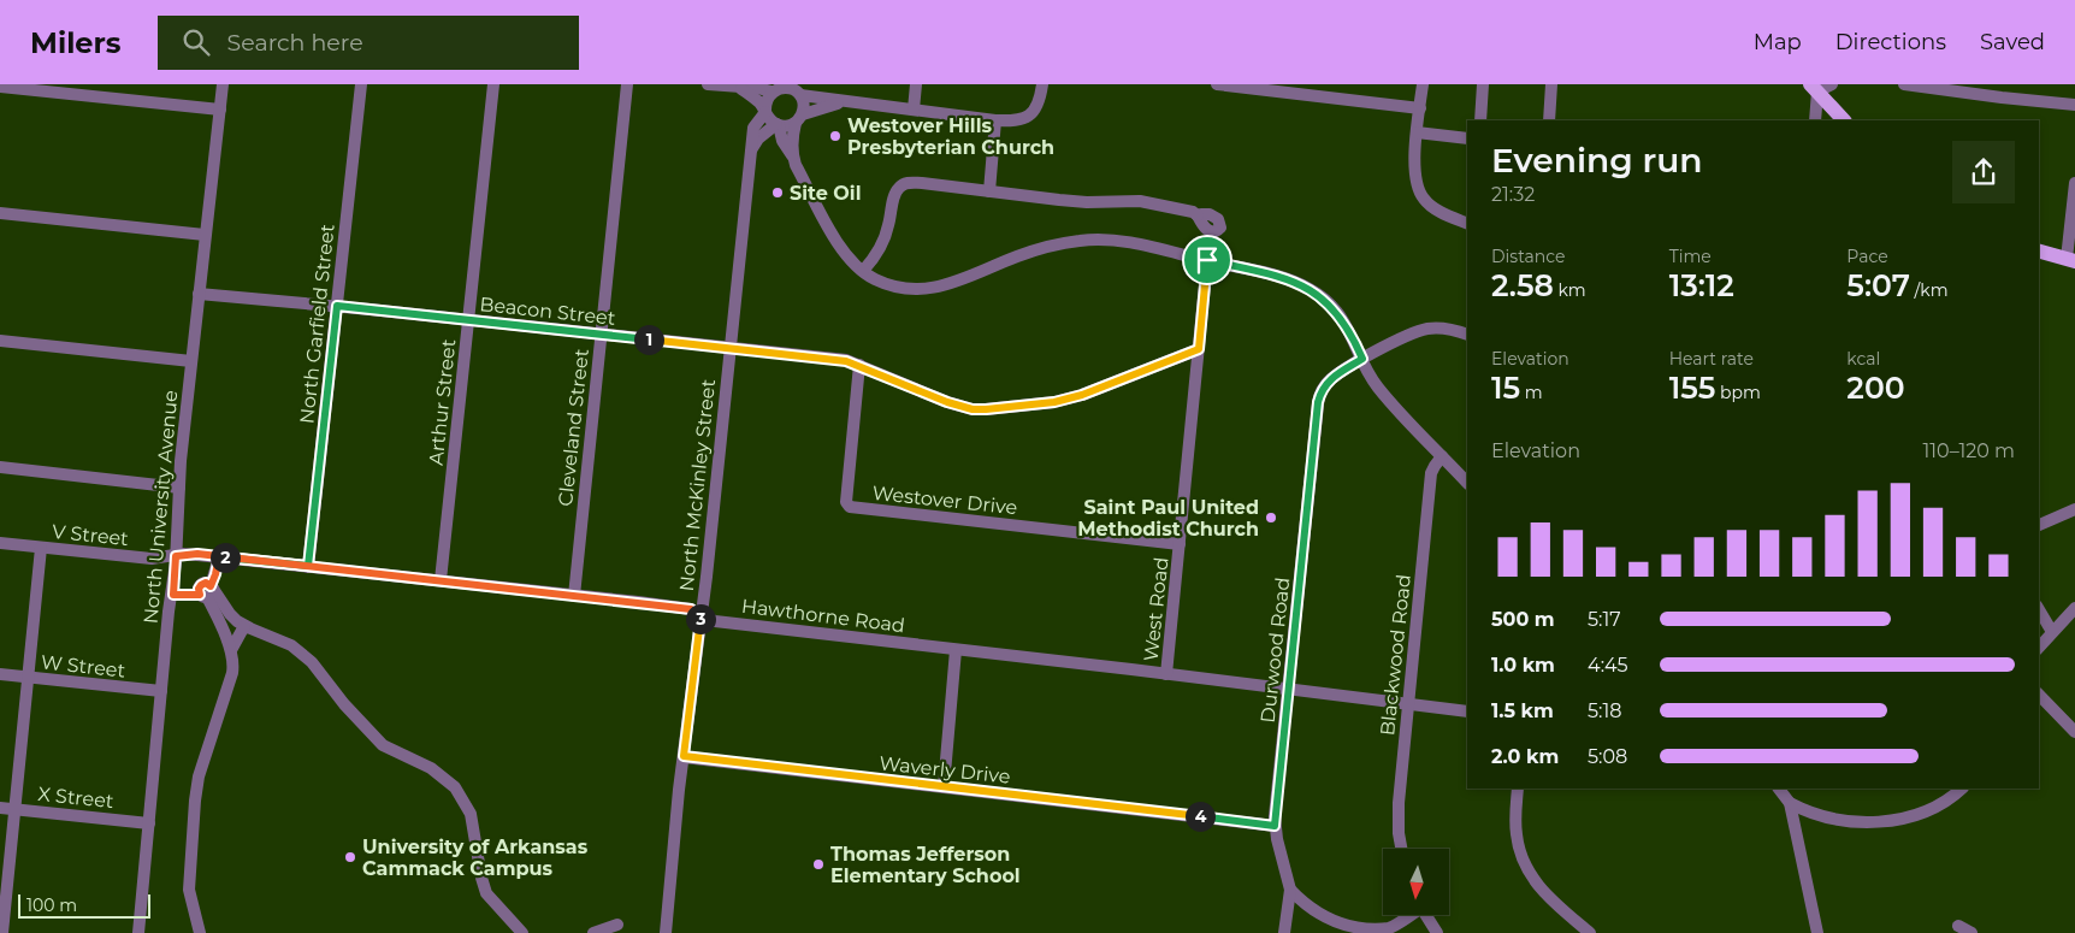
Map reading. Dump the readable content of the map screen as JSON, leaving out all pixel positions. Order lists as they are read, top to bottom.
{
  "streets": {
    "street": [
      "Beacon Street",
      "North Garfield Street",
      "Arthur Street",
      "Cleveland Street",
      "North McKinley Street",
      "Westover Drive",
      "North University Avenue",
      "V Street",
      "West Road",
      "Hawthorne Road",
      "Durwood Road",
      "Blackwood Road",
      "W Street",
      "Waverly Drive",
      "X Street"
    ]
  },
  "crossings": [
    ["Beacon Street", "North Garfield Street"],
    ["Beacon Street", "Arthur Street"],
    ["Beacon Street", "Cleveland Street"],
    ["Beacon Street", "North McKinley Street"],
    ["Beacon Street", "Westover Drive"],
    ["Beacon Street", "North University Avenue"],
    ["Beacon Street", "West Road"],
    ["North Garfield Street", "Hawthorne Road"],
    ["Arthur Street", "Hawthorne Road"],
    ["Cleveland Street", "Hawthorne Road"],
    ["North McKinley Street", "Hawthorne Road"],
    ["North McKinley Street", "Waverly Drive"],
    ["Westover Drive", "West Road"],
    ["North University Avenue", "V Street"],
    ["North University Avenue", "Hawthorne Road"],
    ["North University Avenue", "W Street"],
    ["North University Avenue", "X Street"],
    ["V Street", "Hawthorne Road"],
    ["West Road", "Hawthorne Road"],
    ["Hawthorne Road", "Durwood Road"],
    ["Hawthorne Road", "Blackwood Road"],
    ["Durwood Road", "Waverly Drive"]
  ],
  "places": [
    "Westover Hills Presbyterian Church",
    "Site Oil",
    "Saint Paul United Methodist Church",
    "University of Arkansas Cammack Campus",
    "Thomas Jefferson Elementary School"
  ],
  "scale_bar": "100 m",
  "north": "bottom",
  "page": {
    "header": "Milers",
    "search": "Search here",
    "nav": ["Map", "Directions", "Saved"],
    "heading": ["Evening run", "21:32"],
    "stats": [
      ["Distance", "2.58 km"],
      ["Time", "13:12"],
      ["Pace", "5:07 /km"],
      ["Elevation", "15 m"],
      ["Heart rate", "155 bpm"],
      ["kcal", "200"]
    ],
    "pins": [
      "1",
      "2",
      "3",
      "4"
    ],
    "chart": ["Elevation", "110–120 m"],
    "list": [
      {
        "name": "500 m",
        "note": "5:17"
      },
      {
        "name": "1.0 km",
        "note": "4:45"
      },
      {
        "name": "1.5 km",
        "note": "5:18"
      },
      {
        "name": "2.0 km",
        "note": "5:08"
      }
    ],
    "scale": "100 m"
  }
}
